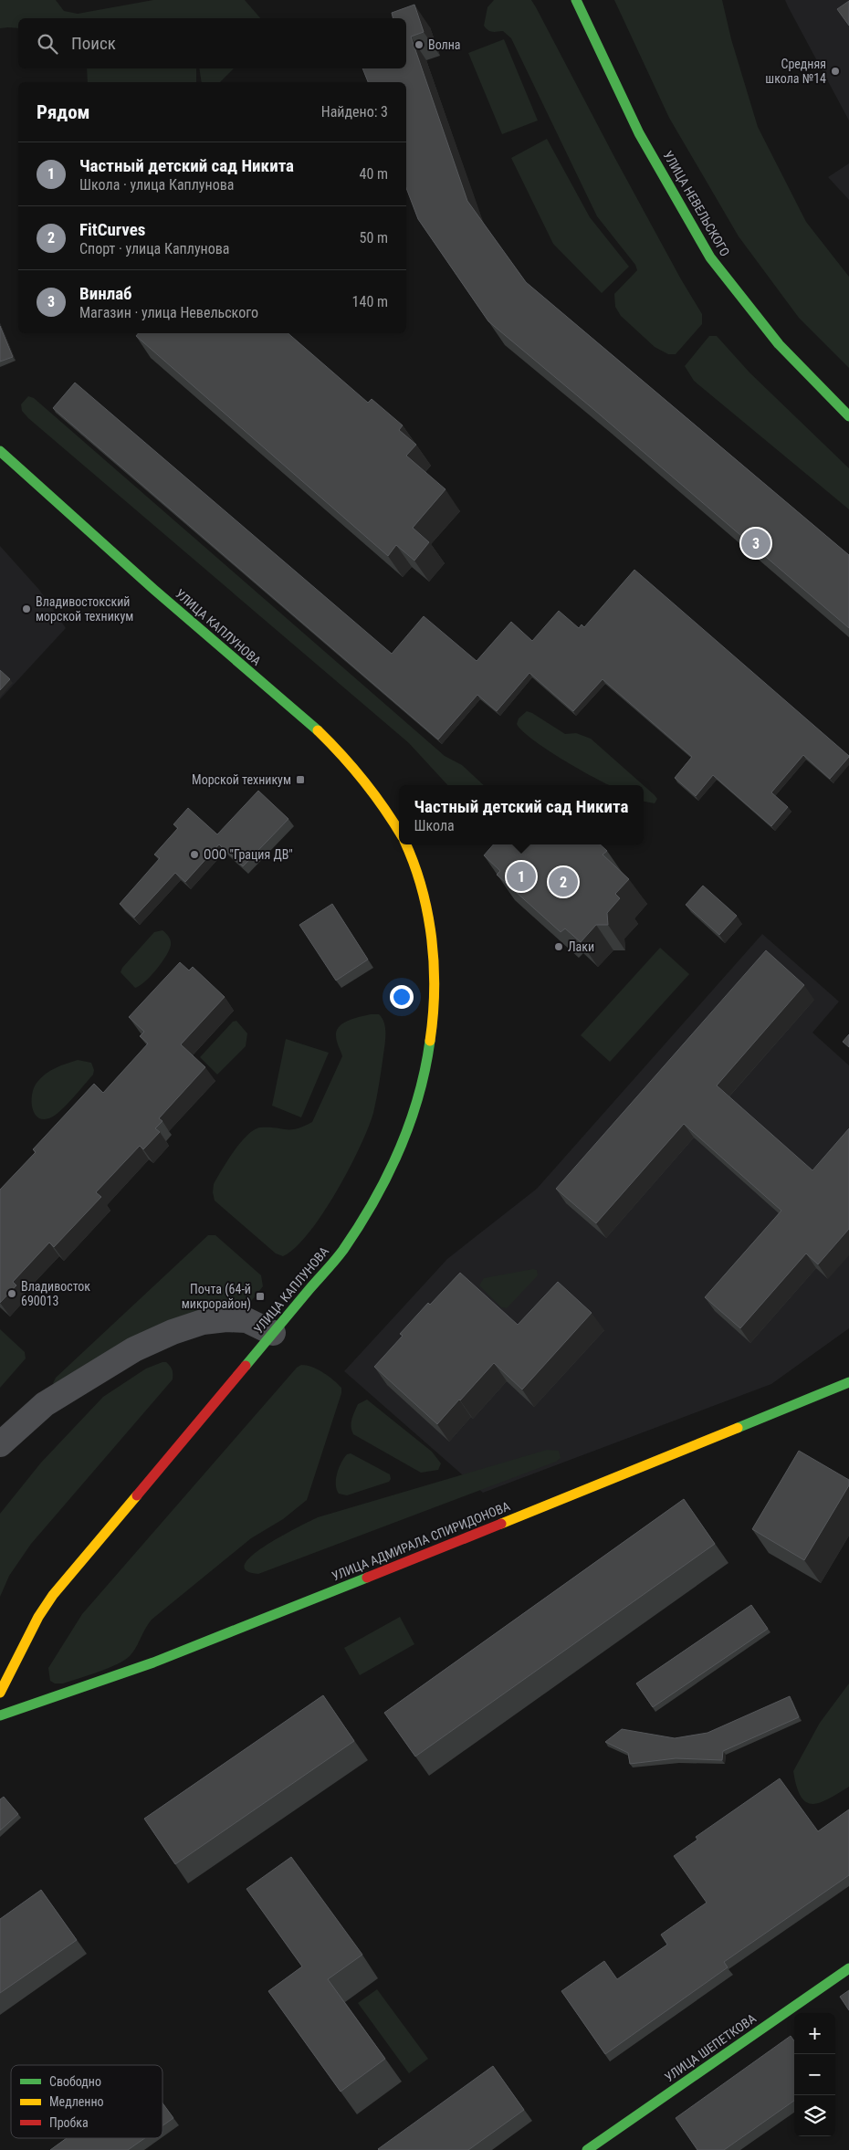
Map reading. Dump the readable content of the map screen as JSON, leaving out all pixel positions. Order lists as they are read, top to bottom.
{
  "streets": {
    "main road": [
      "УЛИЦА НЕВЕЛЬСКОГО",
      "УЛИЦА КАПЛУНОВА",
      "УЛИЦА АДМИРАЛА СПИРИДОНОВА",
      "УЛИЦА ШЕПЕТКОВА"
    ]
  },
  "places": {
    "other": [
      "Волна",
      "Средняя школа №14",
      "Владивостокский морской техникум",
      "ООО \"Грация ДВ\"",
      "Лаки",
      "Владивосток 690013"
    ],
    "transit": ["Морской техникум", "Почта (64-й микрорайон)"]
  },
  "legend": ["Свободно", "Медленно", "Пробка"],
  "page": {
    "search": "Поиск",
    "heading": ["Рядом", "Найдено: 3"],
    "list": [
      {
        "mark": "1",
        "name": "Частный детский сад Никита",
        "note": "Школа · улица Каплунова",
        "value": "40 m"
      },
      {
        "mark": "2",
        "name": "FitCurves",
        "note": "Спорт · улица Каплунова",
        "value": "50 m"
      },
      {
        "mark": "3",
        "name": "Винлаб",
        "note": "Магазин · улица Невельского",
        "value": "140 m"
      }
    ],
    "pins": ["3", "1", "2"],
    "popup": ["Частный детский сад Никита", "Школа"],
    "map_buttons": ["+", "−"]
  }
}
